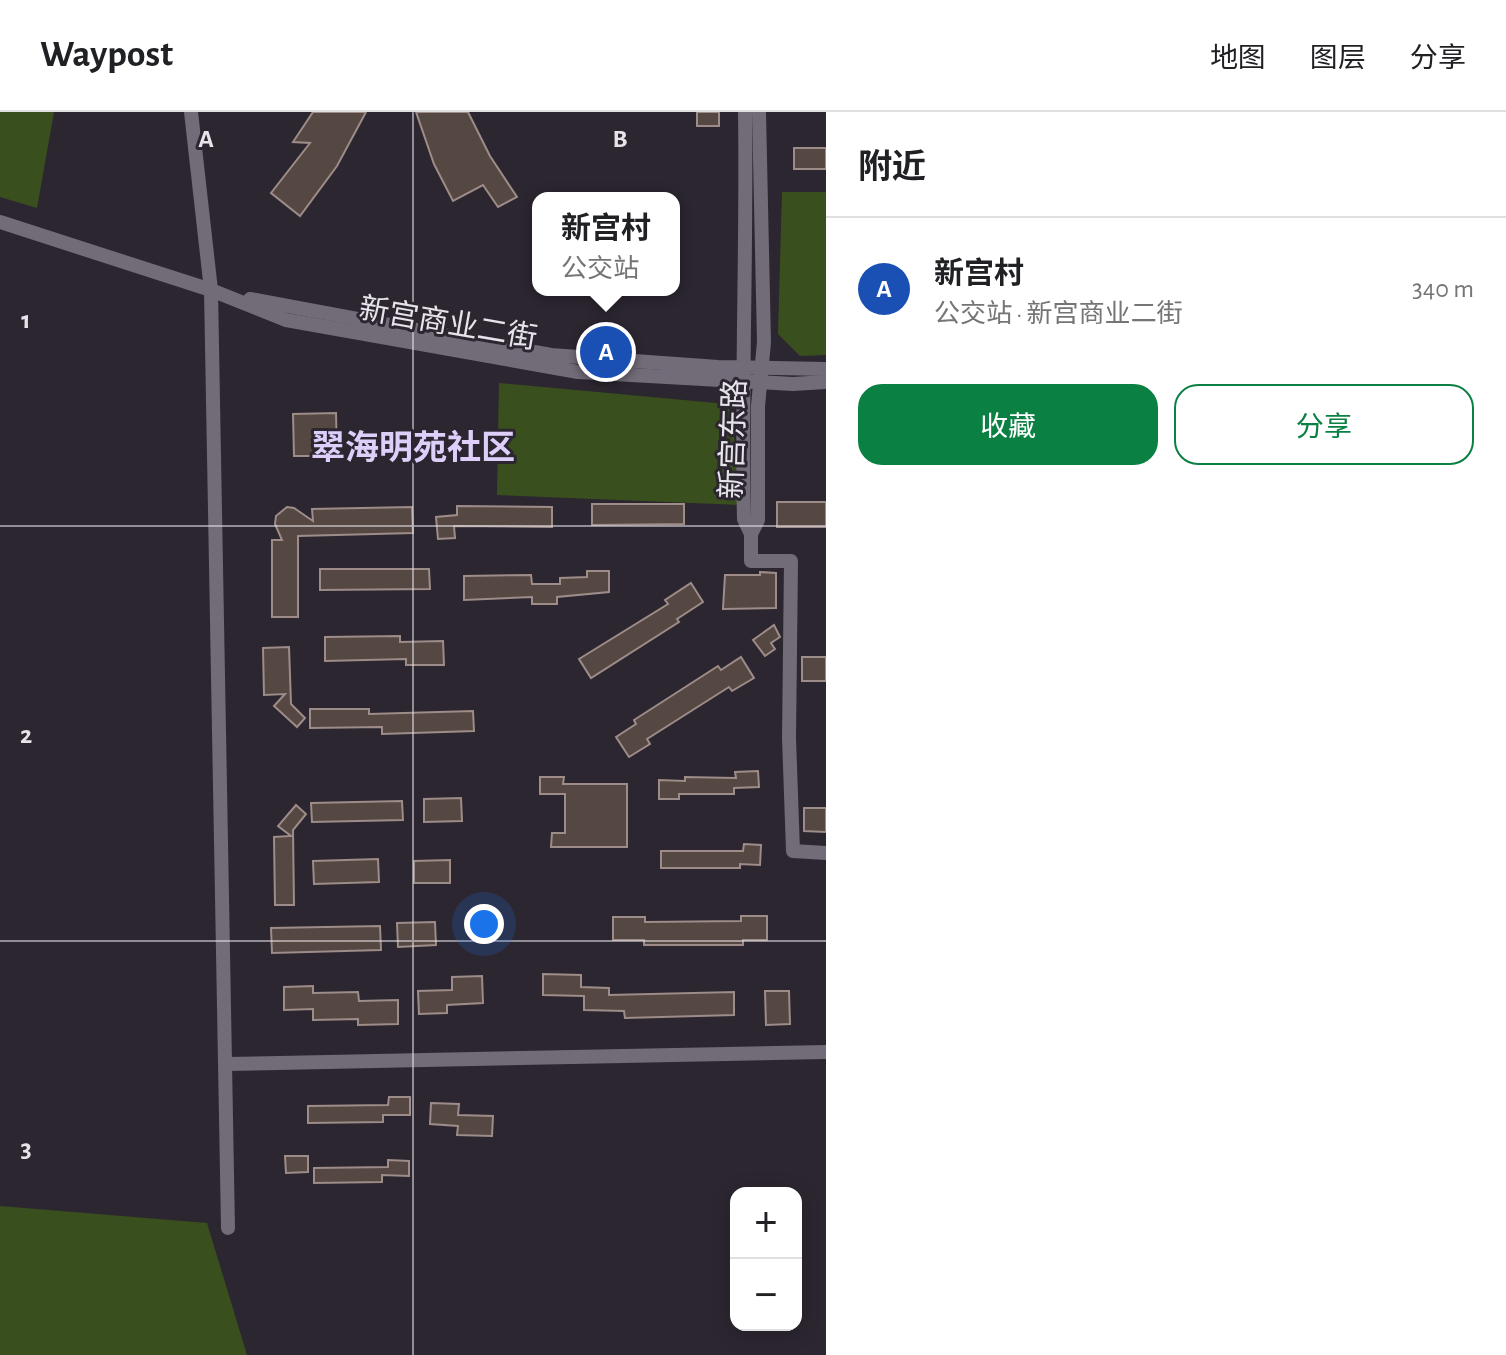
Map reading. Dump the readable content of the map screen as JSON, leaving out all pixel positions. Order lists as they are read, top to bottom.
{
  "streets": {
    "street": ["新宫商业二街", "新宫东路"]
  },
  "crossings": [
    ["新宫商业二街", "新宫东路"]
  ],
  "districts": ["翠海明苑社区"],
  "page": {
    "header": "Waypost",
    "nav": ["地图", "图层", "分享"],
    "heading": "附近",
    "popup": ["新宫村", "公交站"],
    "list": [
      {
        "mark": "A",
        "name": "新宫村",
        "note": "公交站 · 新宫商业二街",
        "value": "340 m"
      }
    ],
    "pins": "A",
    "buttons": ["收藏", "分享"],
    "map_buttons": ["+", "−"]
  },
  "grid": {
    "columns": ["A", "B"],
    "rows": ["1", "2", "3"]
  }
}
